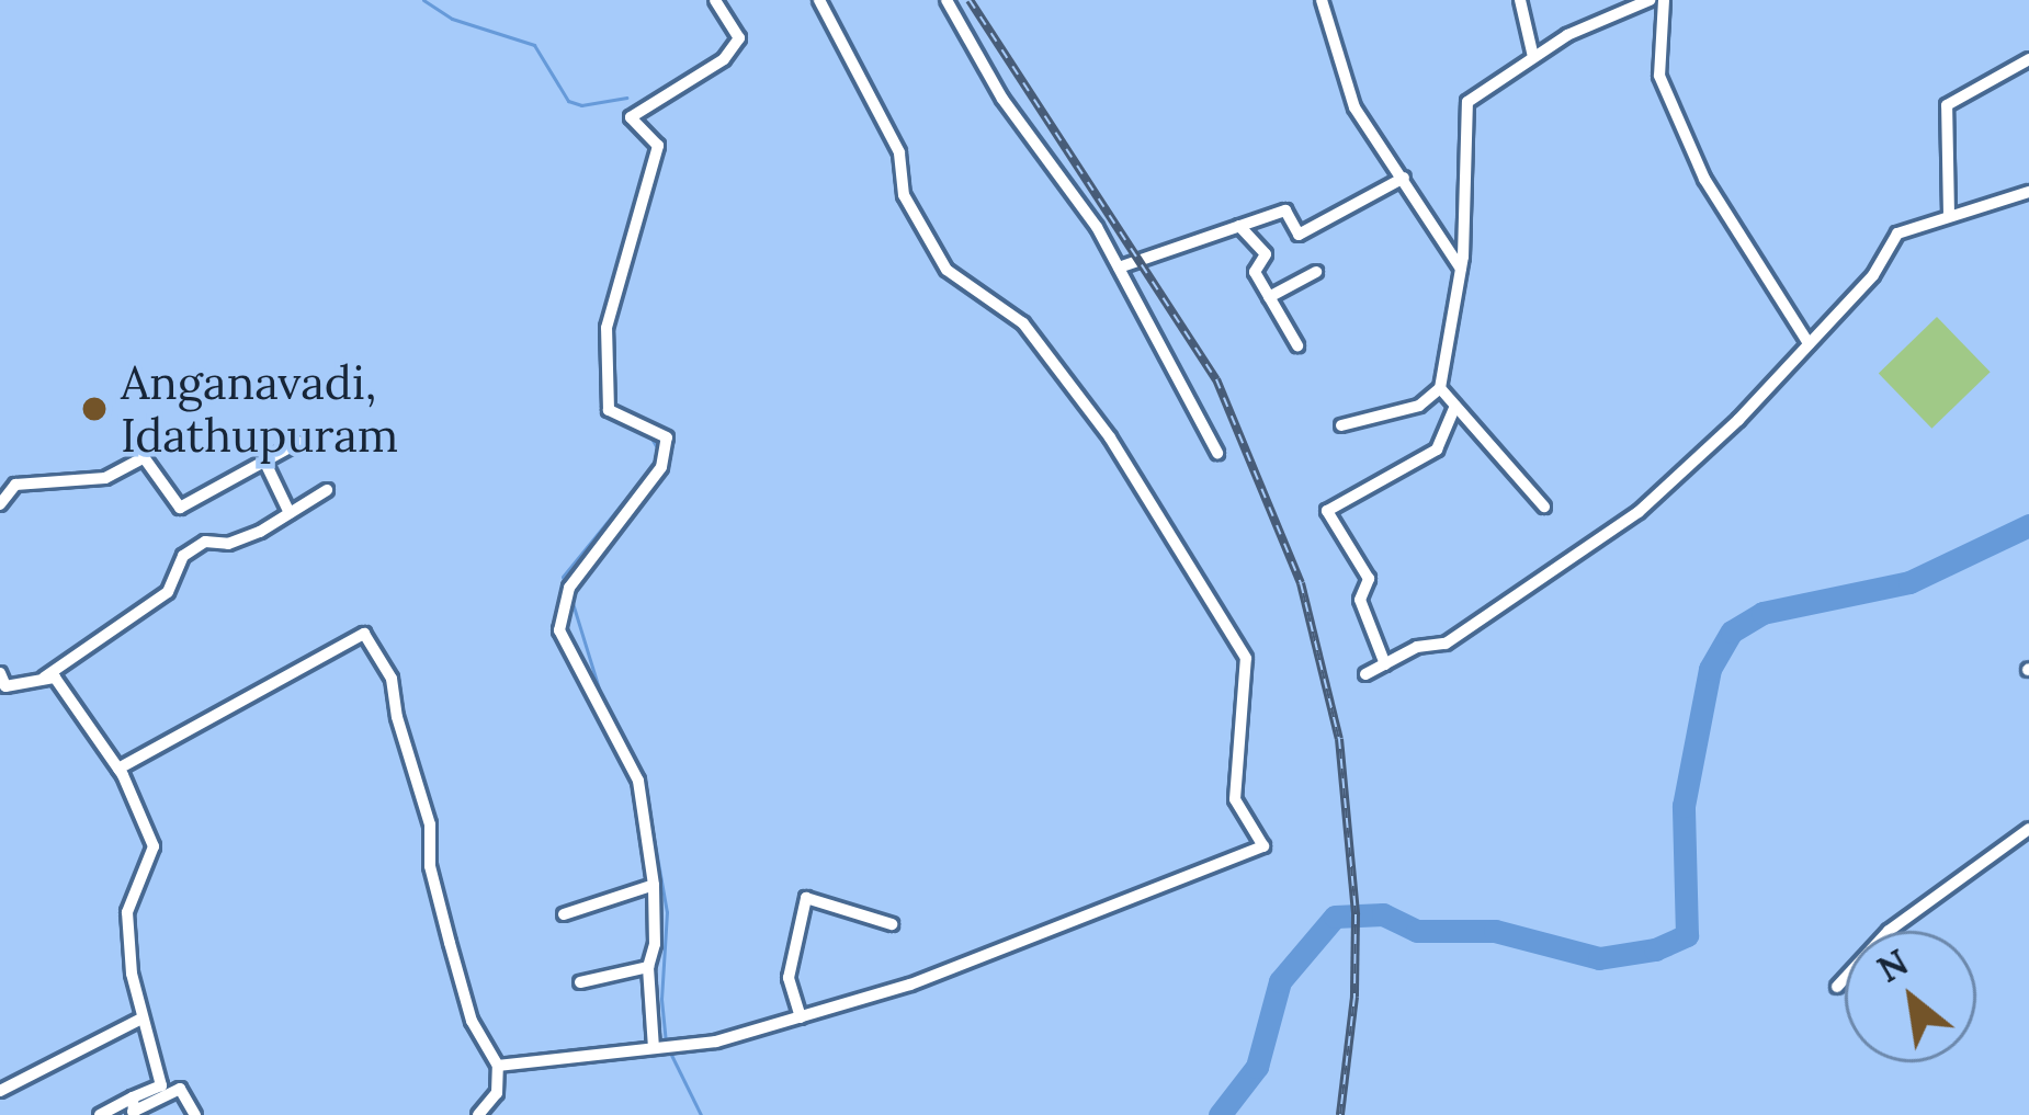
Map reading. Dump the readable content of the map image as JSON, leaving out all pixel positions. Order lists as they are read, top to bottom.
{
  "places": ["Anganavadi, Idathupuram"],
  "north": "top left"
}
